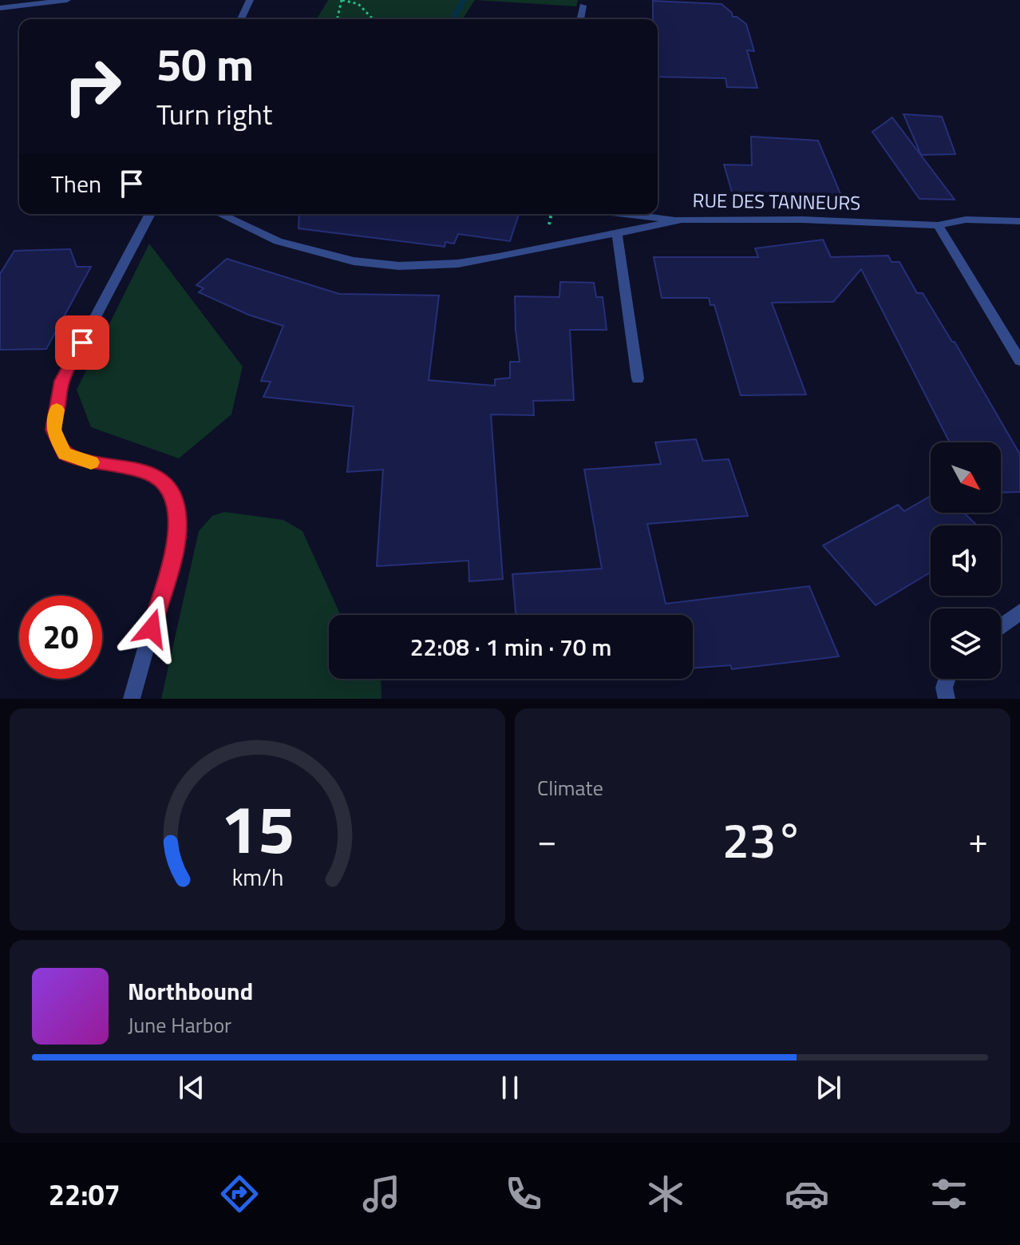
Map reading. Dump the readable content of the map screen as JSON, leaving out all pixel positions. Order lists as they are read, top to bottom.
{
  "streets": {
    "street": ["RUE DES TANNEURS"]
  },
  "north": "bottom right",
  "page": {
    "turn": ["50 m", "Turn right"],
    "then": "Then",
    "limit": "20",
    "trip": "22:08 · 1 min · 70 m",
    "tile": "Climate",
    "heat": ["−", "23°", "+"],
    "song": ["Northbound", "June Harbor"],
    "tabs": "22:07",
    "gauge": ["15", "km/h"]
  }
}
